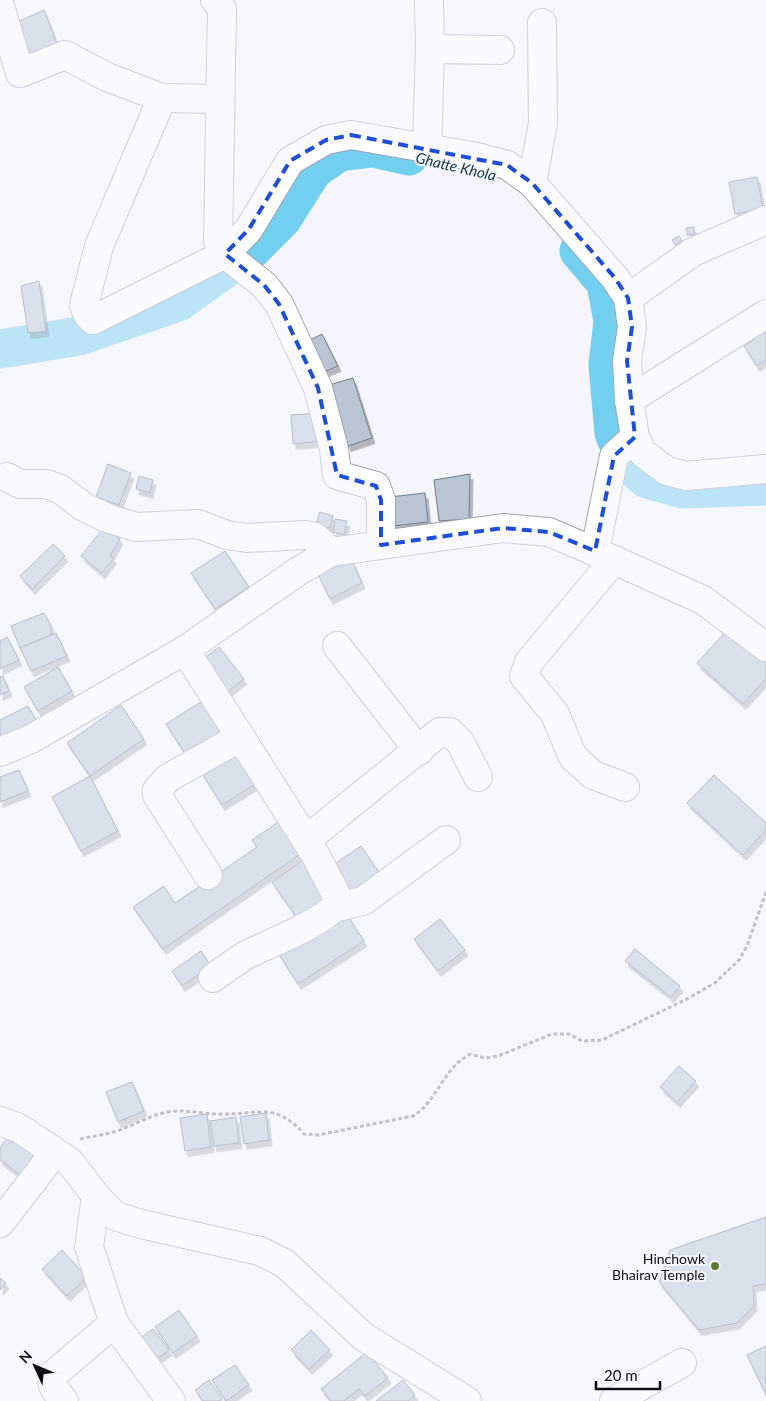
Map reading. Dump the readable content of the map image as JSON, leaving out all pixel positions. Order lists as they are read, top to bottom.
{
  "water": ["Ghatte Khola"],
  "places": ["Hinchowk Bhairav Temple"],
  "scale_bar": "20 m",
  "north": "top left"
}
